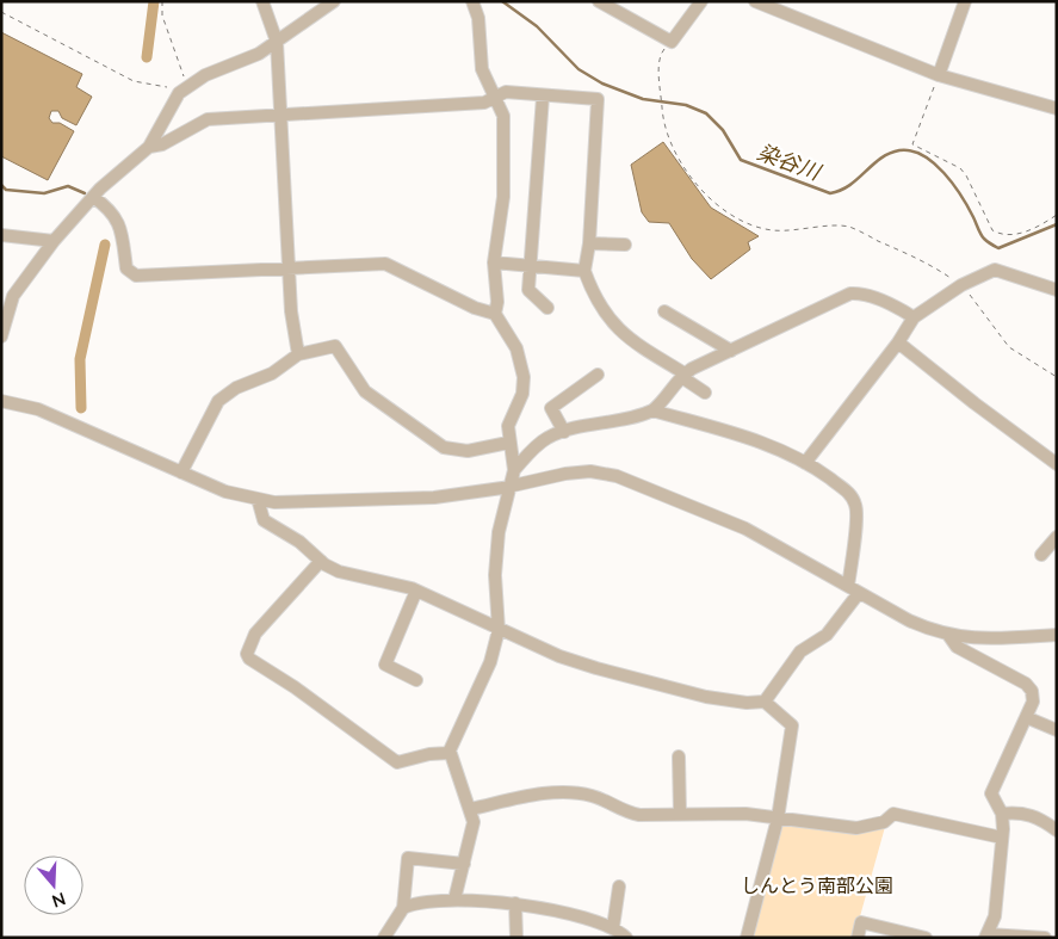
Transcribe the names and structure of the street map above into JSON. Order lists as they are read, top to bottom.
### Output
{
  "water": ["染谷川"],
  "parks": ["しんとう南部公園"],
  "north": "bottom"
}
